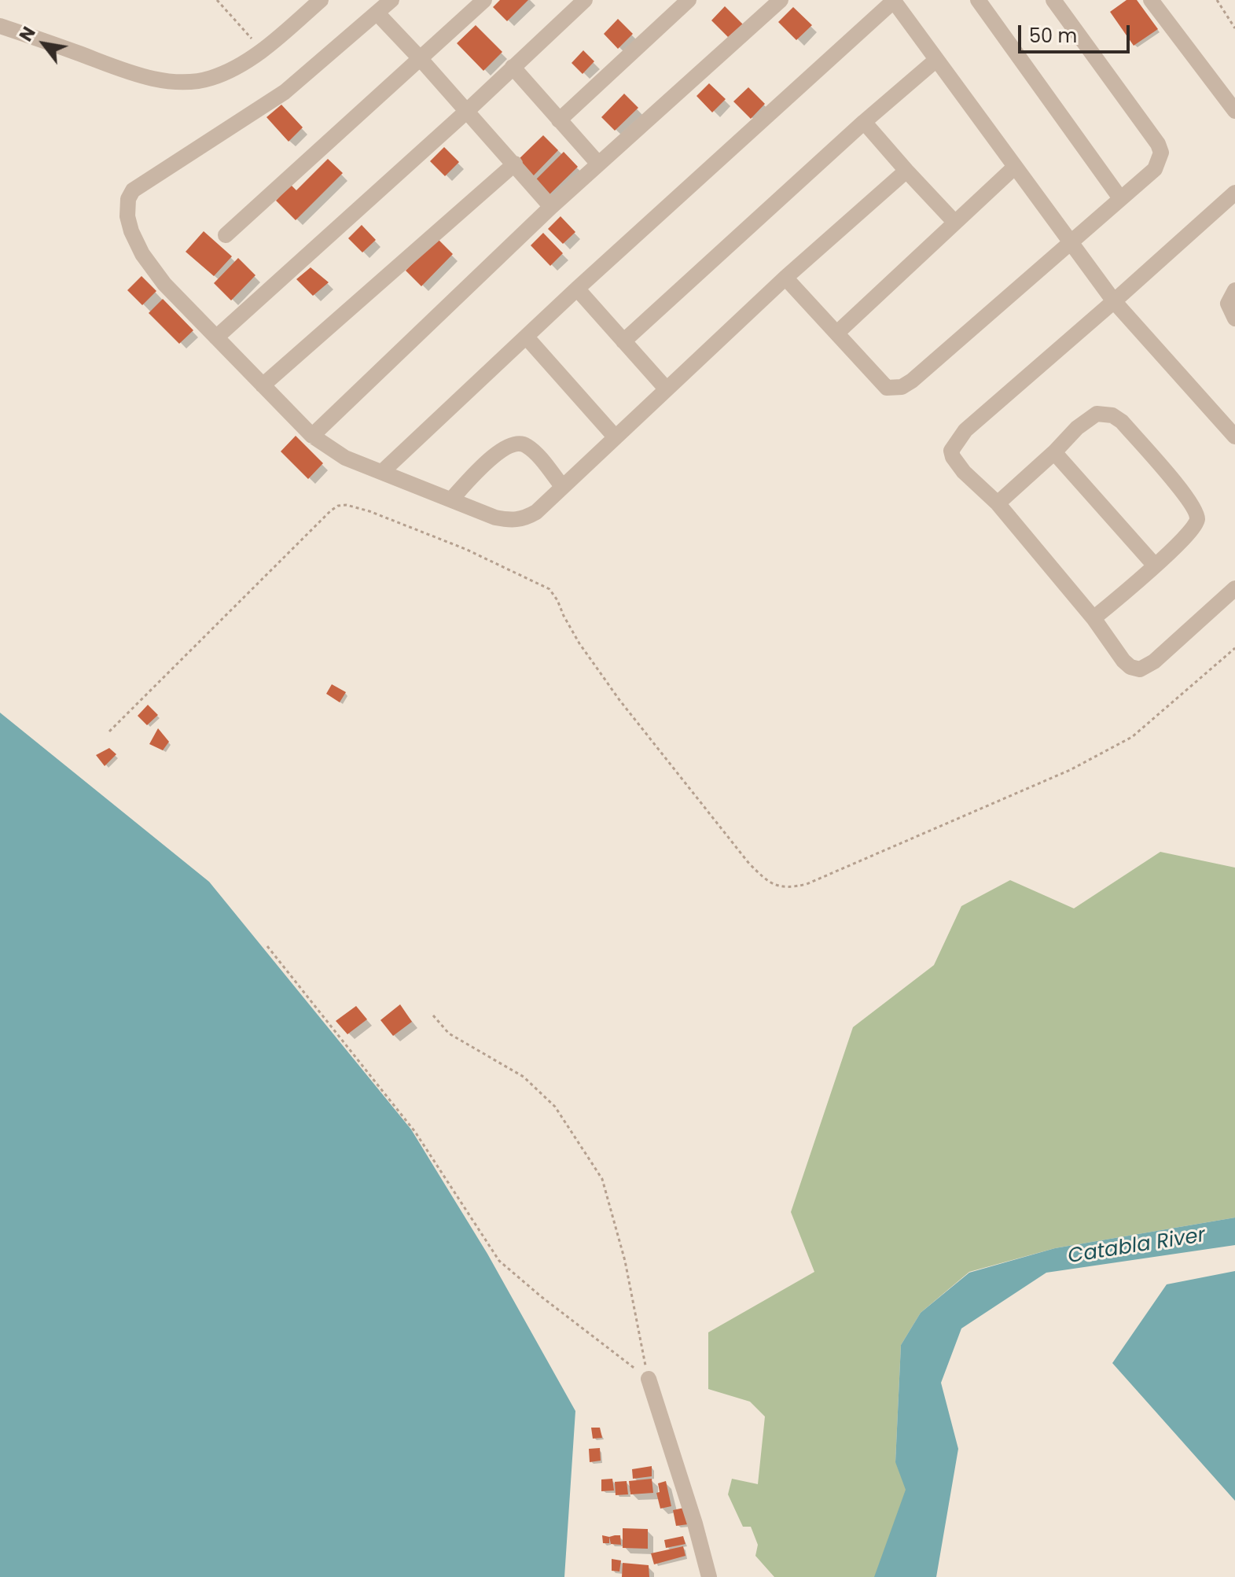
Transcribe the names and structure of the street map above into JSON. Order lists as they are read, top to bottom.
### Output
{
  "water": ["Catabla River"],
  "scale_bar": "50 m",
  "north": "top left"
}
